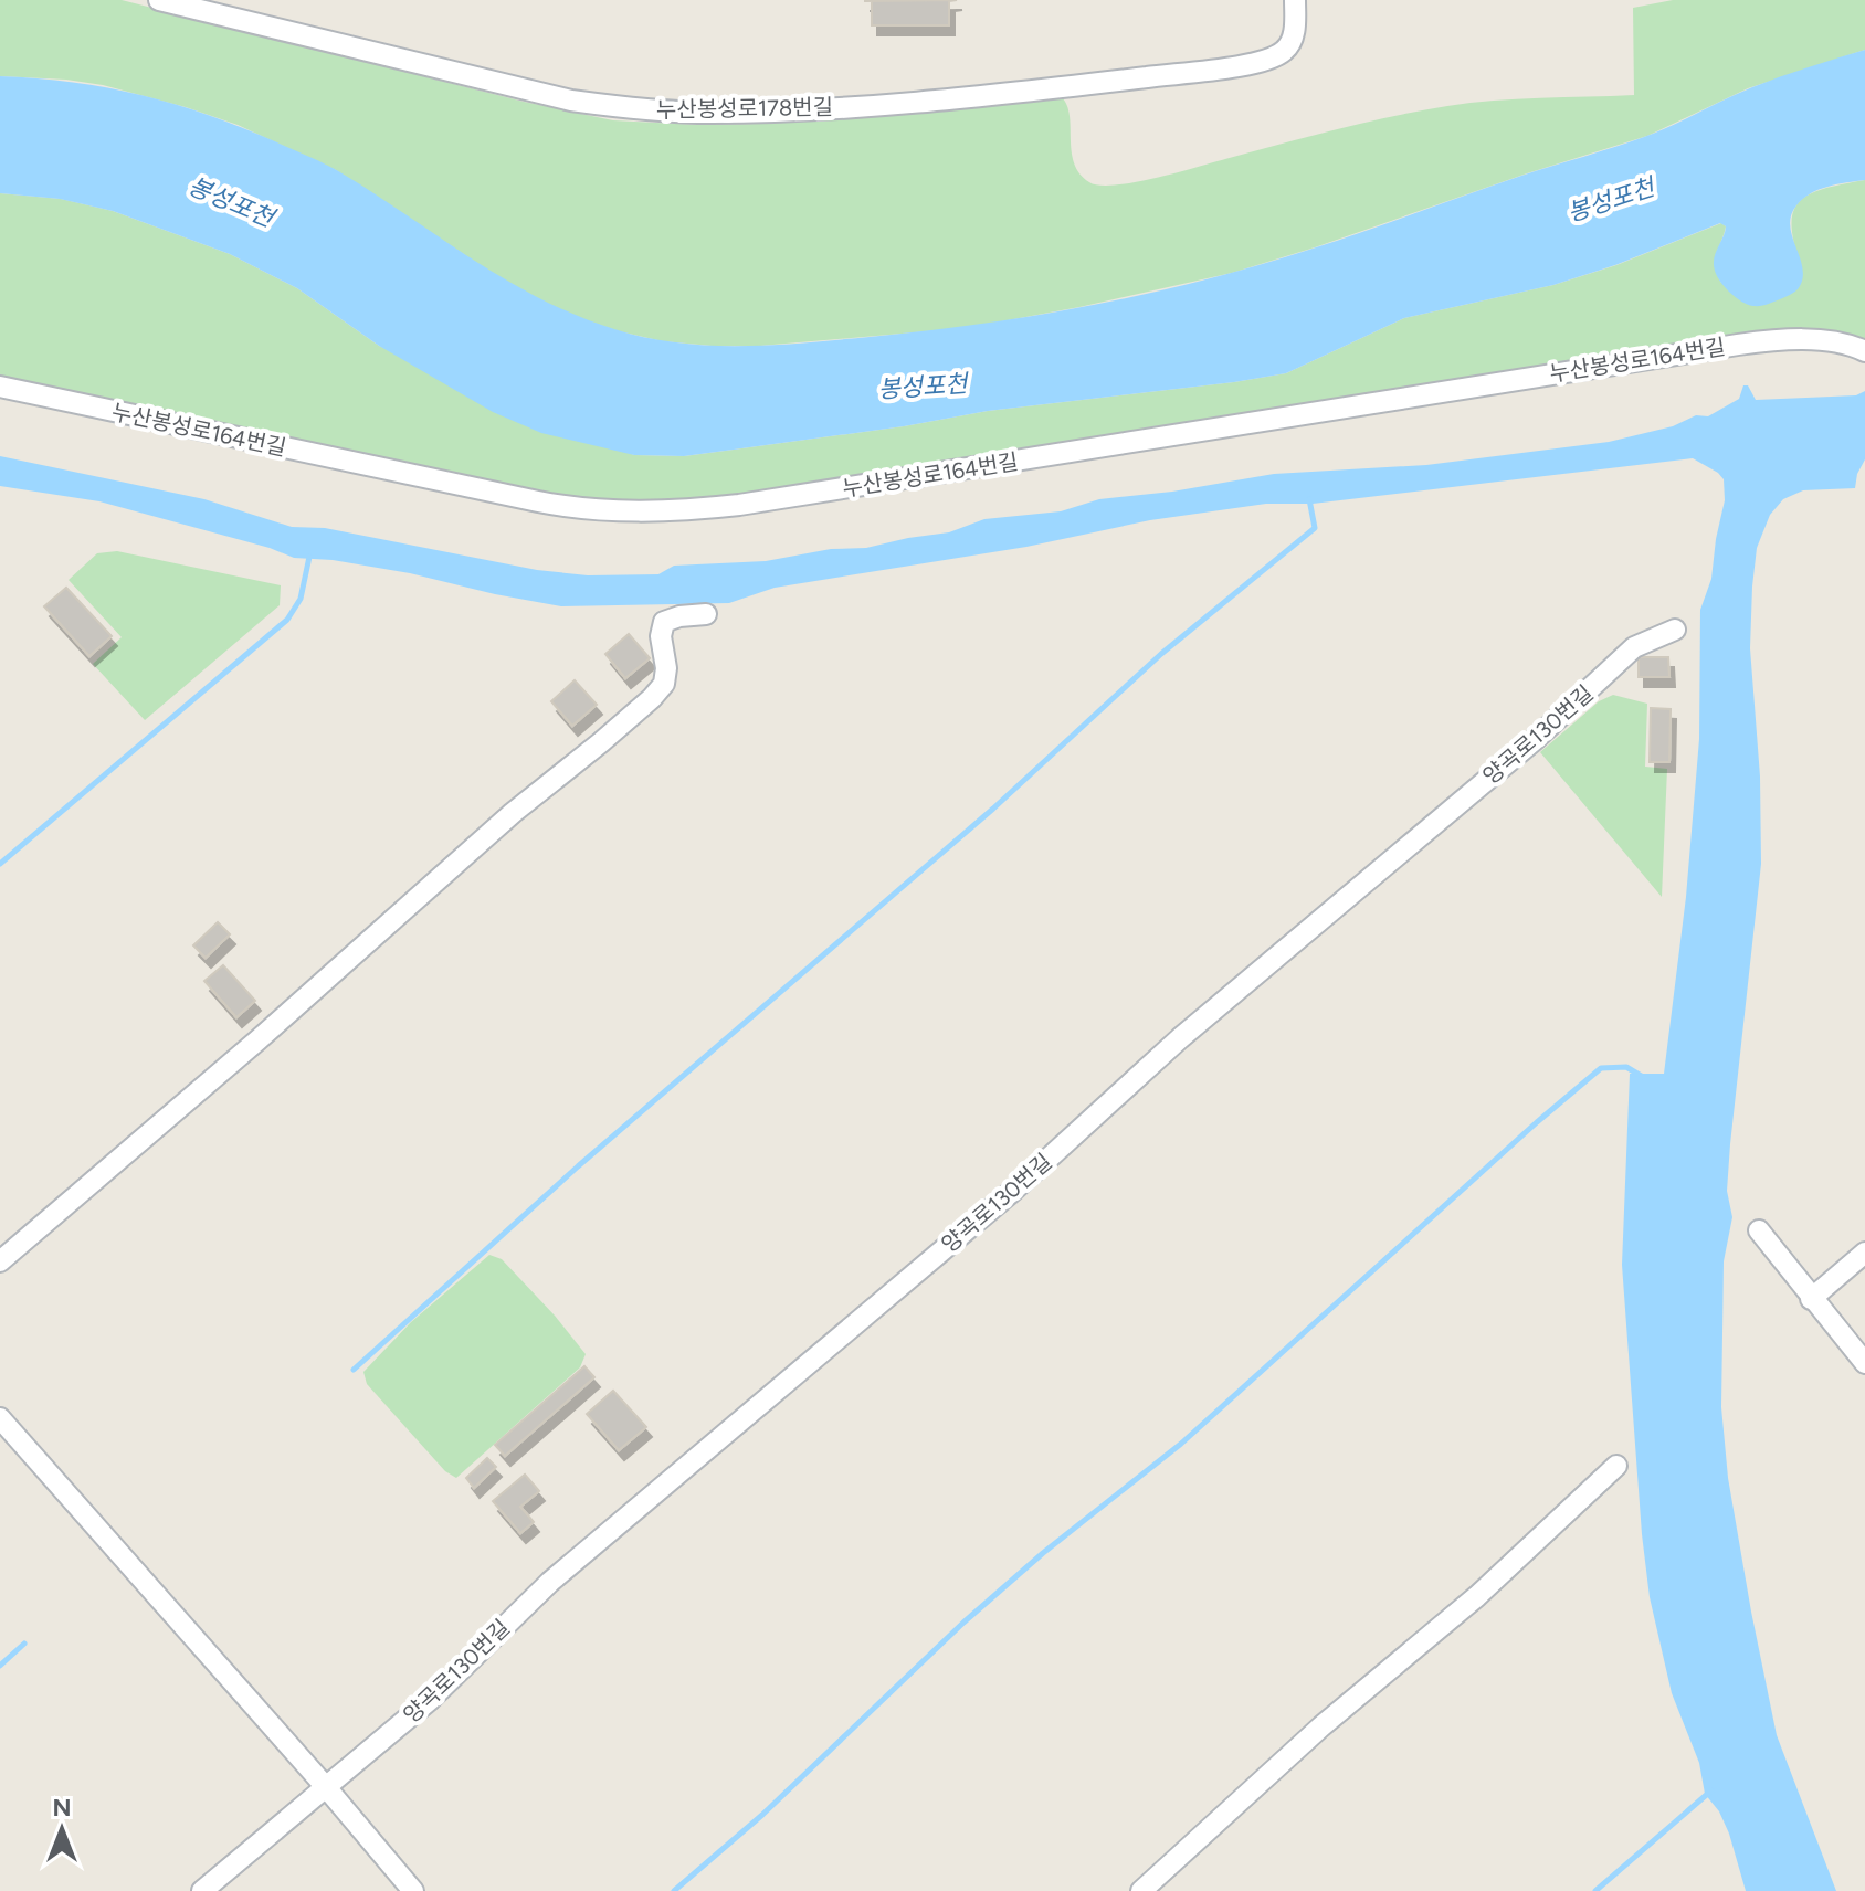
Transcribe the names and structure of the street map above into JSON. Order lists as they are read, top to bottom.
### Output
{
  "streets": {
    "lane": ["누산봉성로178번길", "누산봉성로164번길", "양곡로130번길"]
  },
  "water": ["봉성포천"],
  "north": "top"
}
